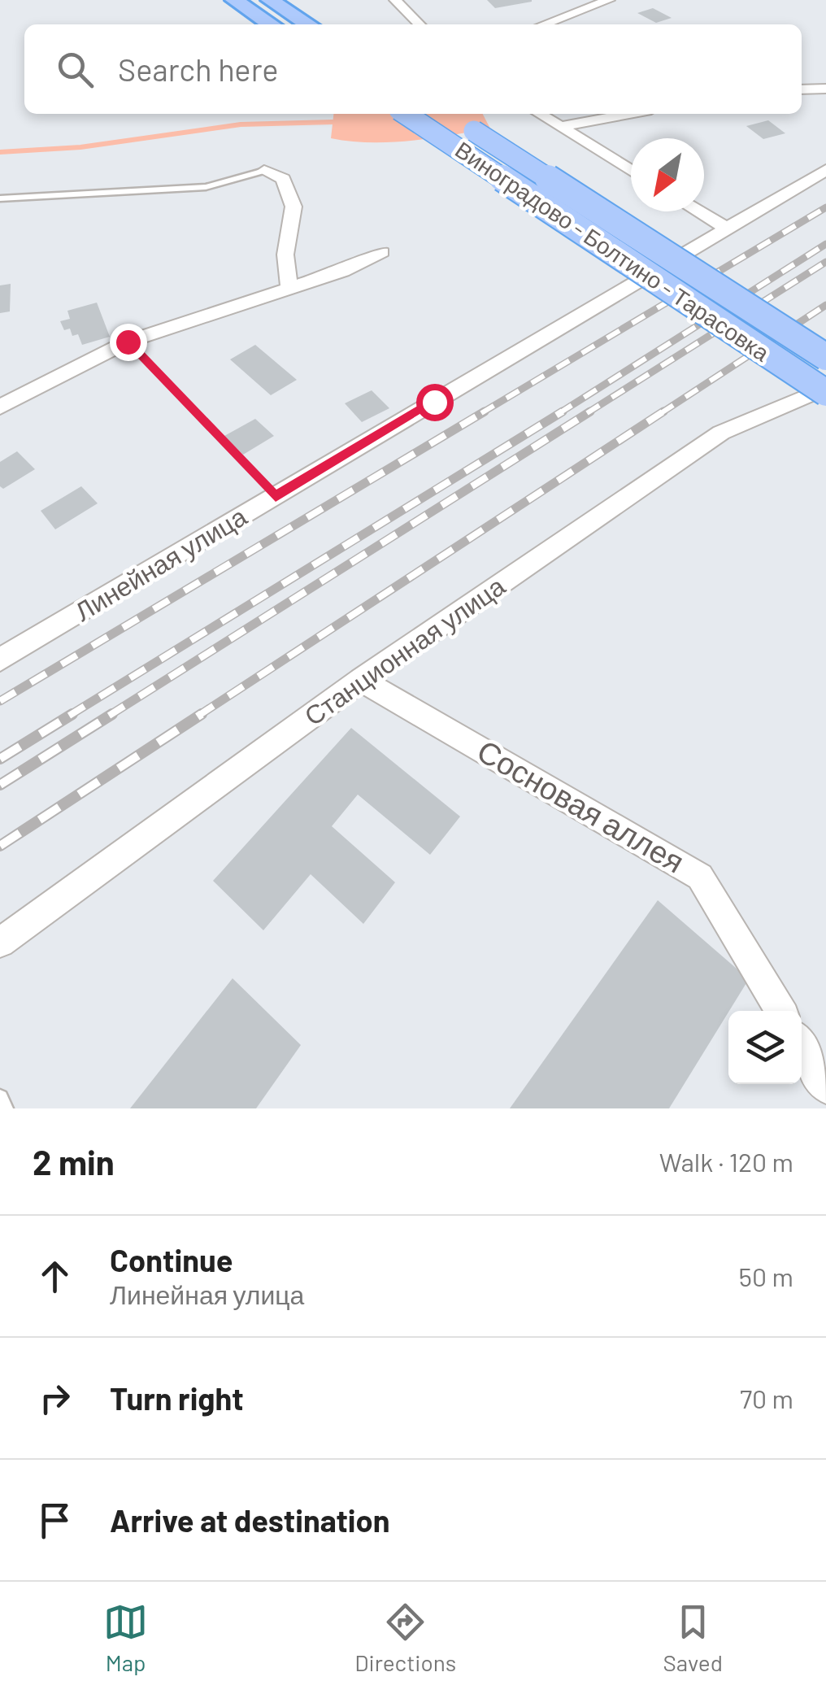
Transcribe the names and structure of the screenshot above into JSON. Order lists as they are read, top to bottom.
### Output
{
  "streets": {
    "main road": ["Виноградово - Болтино - Тарасовка"],
    "street": ["Линейная улица", "Станционная улица", "Сосновая аллея"]
  },
  "crossings": [
    ["Виноградово - Болтино - Тарасовка", "Станционная улица"],
    ["Станционная улица", "Сосновая аллея"]
  ],
  "north": "bottom left",
  "page": {
    "search": "Search here",
    "heading": ["2 min", "Walk · 120 m"],
    "list": [
      ["Continue", "Линейная улица", "50 m"],
      ["Turn right", "70 m"],
      "Arrive at destination"
    ],
    "nav": ["Map", "Directions", "Saved"]
  }
}
